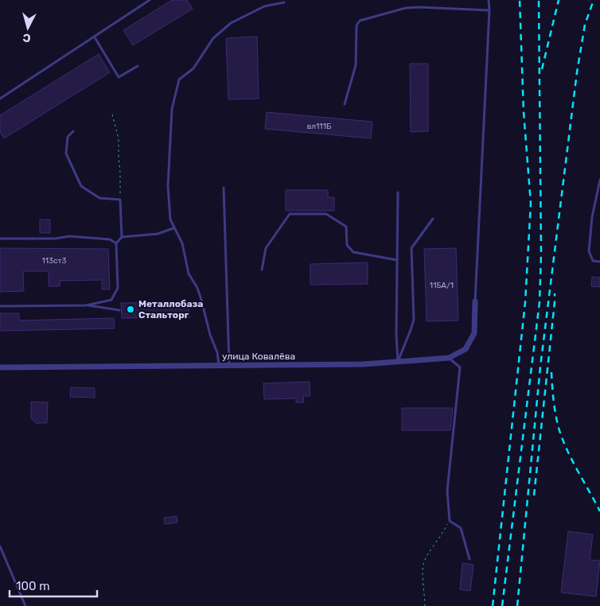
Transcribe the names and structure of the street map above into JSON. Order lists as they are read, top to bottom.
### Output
{
  "streets": {
    "street": ["улица Ковалёва"]
  },
  "places": ["Металлобаза Стальторг"],
  "house_numbers": ["вл111Б", "113ст3", "115А/1"],
  "scale_bar": "100 m",
  "north": "bottom"
}
